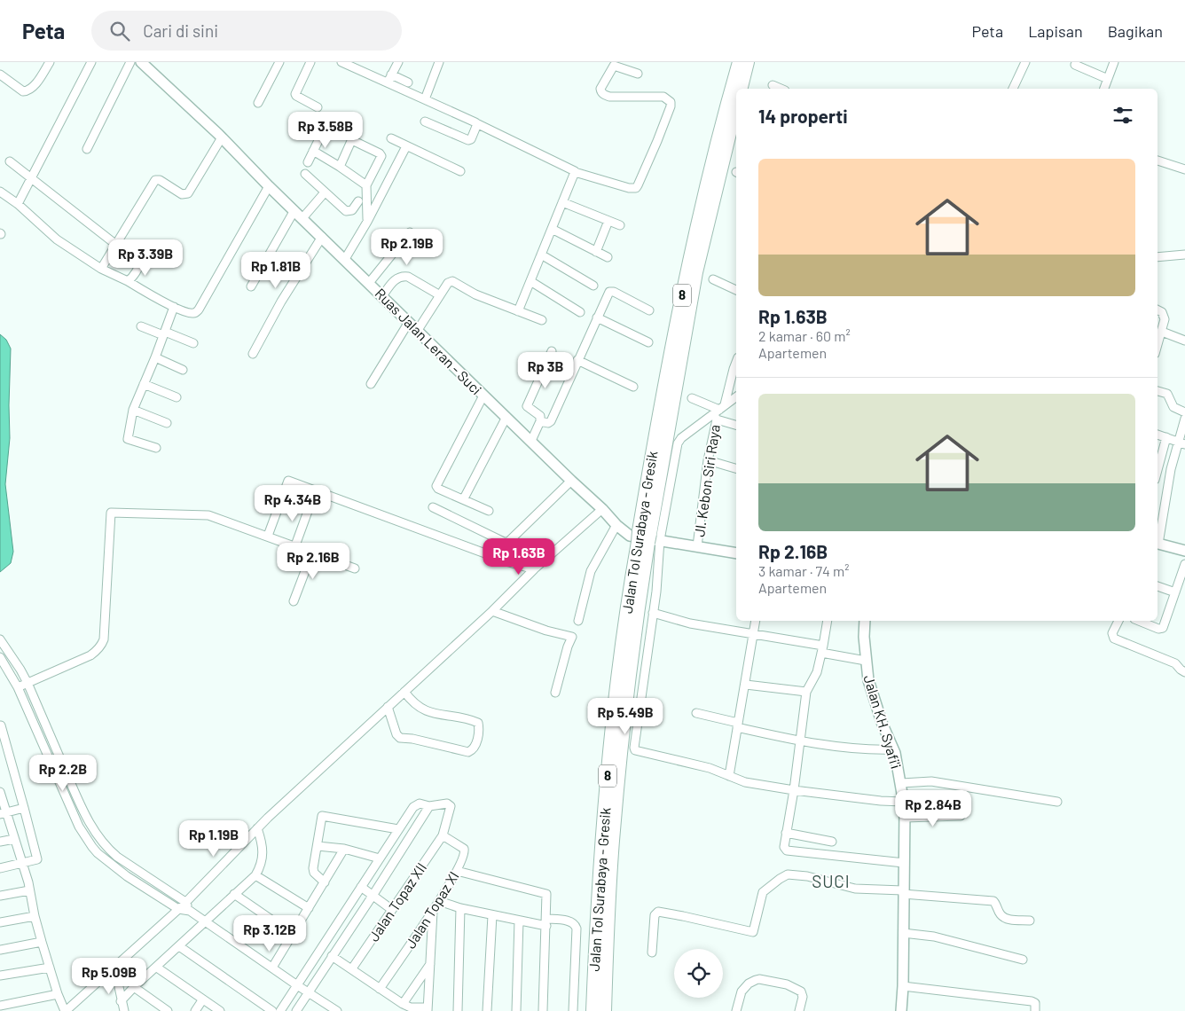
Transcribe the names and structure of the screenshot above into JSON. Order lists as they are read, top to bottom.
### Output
{
  "streets": {
    "highway": ["8", "Jalan Tol Surabaya - Gresik"],
    "main road": ["Ruas Jalan Leran - Suci", "Jalan KH. Syafi'i"],
    "street": ["Jl. Kebon Siri Raya", "Jalan Topaz XII", "Jalan Topaz XI"]
  },
  "crossings": [
    ["Ruas Jalan Leran - Suci", "Jalan Tol Surabaya - Gresik"],
    ["Jalan Topaz XII", "Jalan Topaz XI"]
  ],
  "districts": ["SUCI"],
  "page": {
    "header": "Peta",
    "search": "Cari di sini",
    "nav": ["Peta", "Lapisan", "Bagikan"],
    "heading": "14 properti",
    "price": [
      "Rp 3.58B",
      "Rp 2.19B",
      "Rp 3.39B",
      "Rp 1.81B",
      "Rp 3B",
      "Rp 4.34B",
      "Rp 1.63B",
      "Rp 2.16B",
      "Rp 5.49B",
      "Rp 2.2B",
      "Rp 2.84B",
      "Rp 1.19B",
      "Rp 3.12B",
      "Rp 5.09B"
    ],
    "list": [
      {
        "name": "Rp 1.63B",
        "note": "2 kamar · 60 m² · Apartemen"
      },
      {
        "name": "Rp 2.16B",
        "note": "3 kamar · 74 m² · Apartemen"
      }
    ]
  }
}
